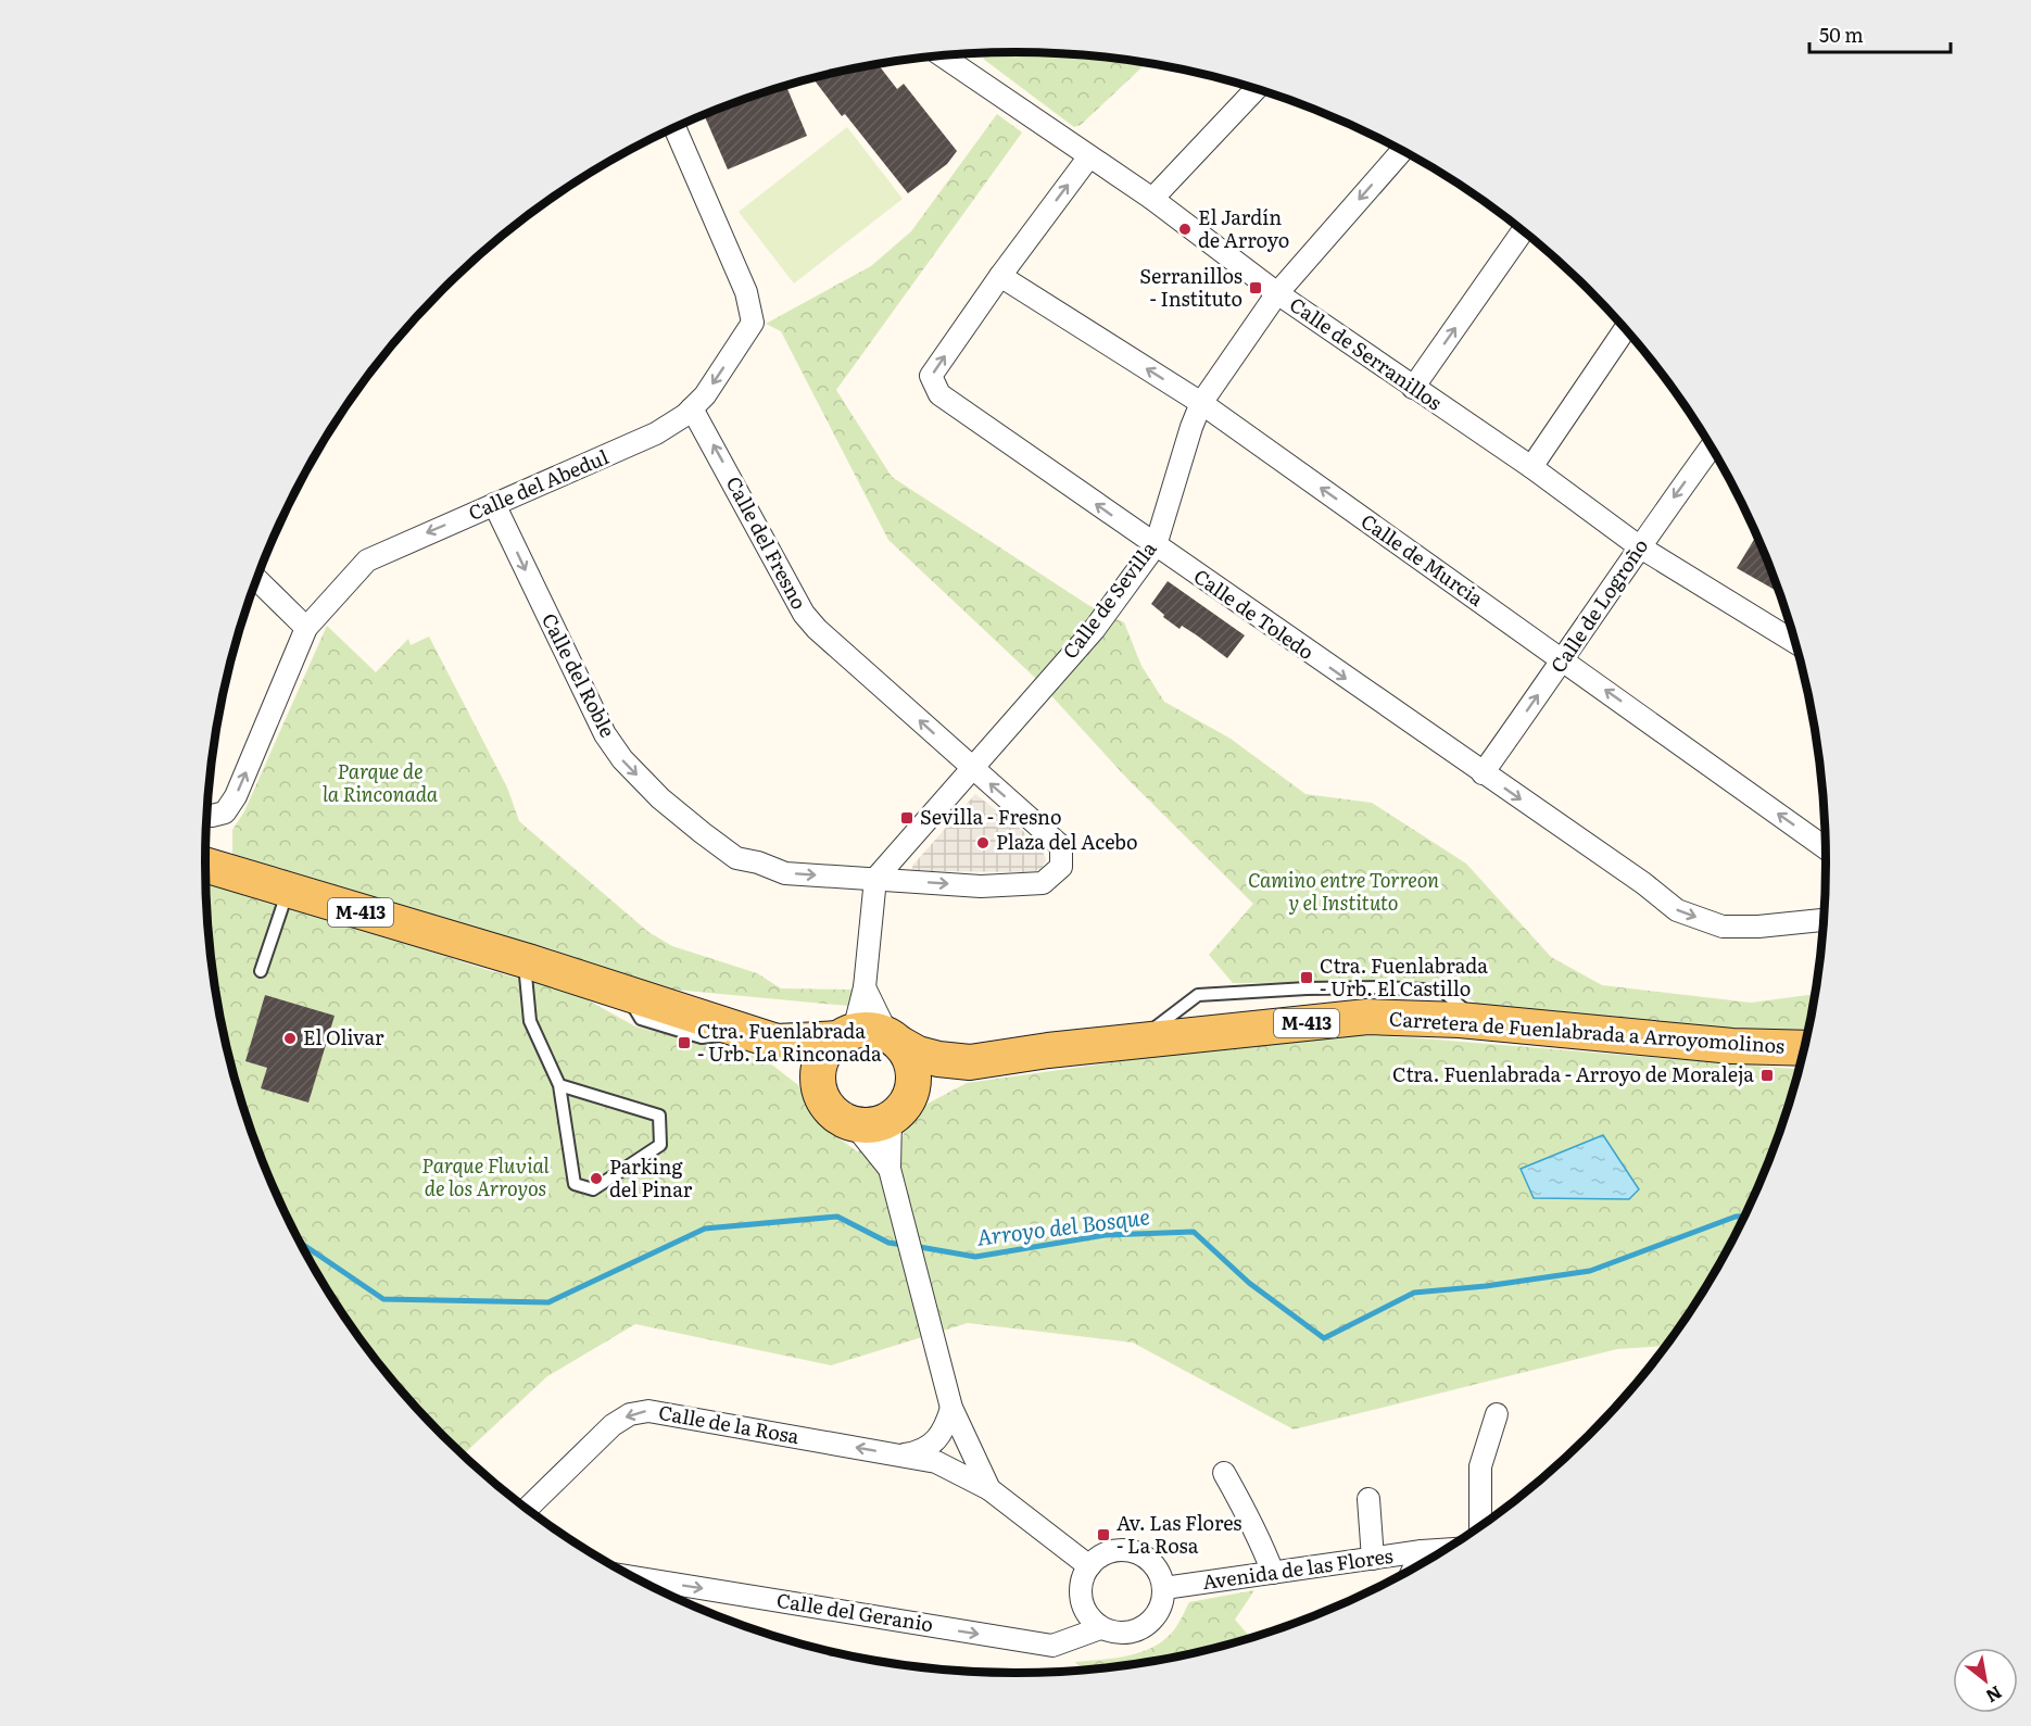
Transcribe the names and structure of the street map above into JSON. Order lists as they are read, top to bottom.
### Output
{
  "streets": {
    "main road": ["M-413", "Carretera de Fuenlabrada a Arroyomolinos"],
    "street": [
      "Calle de Serranillos",
      "Calle del Abedul",
      "Calle del Fresno",
      "Calle de Murcia",
      "Calle de Sevilla",
      "Calle de Logroño",
      "Calle de Toledo",
      "Calle del Roble",
      "Calle de la Rosa",
      "Avenida de las Flores",
      "Calle del Geranio"
    ]
  },
  "crossings": [
    ["Calle de Serranillos", "Calle de Sevilla"],
    ["Calle de Serranillos", "Calle de Logroño"],
    ["Calle de Serranillos", "Calle de Toledo"],
    ["Calle del Abedul", "Calle del Fresno"],
    ["Calle del Abedul", "Calle del Roble"],
    ["Calle del Fresno", "Calle de Sevilla"],
    ["Calle de Murcia", "Calle de Sevilla"],
    ["Calle de Murcia", "Calle de Logroño"],
    ["Calle de Murcia", "Calle de Toledo"],
    ["Calle de Sevilla", "Calle de Toledo"],
    ["Calle de Sevilla", "Calle del Roble"],
    ["Calle de Logroño", "Calle de Toledo"],
    ["M-413", "Carretera de Fuenlabrada a Arroyomolinos"],
    ["Calle de la Rosa", "Avenida de las Flores"],
    ["Calle de la Rosa", "Calle del Geranio"],
    ["Avenida de las Flores", "Calle del Geranio"]
  ],
  "one_way": [
    "Calle del Fresno",
    "Calle de Murcia",
    "Calle del Roble",
    "Calle de la Rosa",
    "Calle del Geranio"
  ],
  "water": ["Arroyo del Bosque"],
  "parks": ["Parque de la Rinconada", "Camino entre Torreon y el Instituto", "Parque Fluvial de los Arroyos"],
  "places": {
    "other": [
      "El Jardín de Arroyo",
      "Plaza del Acebo",
      "El Olivar",
      "Parking del Pinar"
    ],
    "transit": [
      "Serranillos - Instituto",
      "Sevilla - Fresno",
      "Ctra. Fuenlabrada - Urb. El Castillo",
      "Ctra. Fuenlabrada - Urb. La Rinconada",
      "Ctra. Fuenlabrada - Arroyo de Moraleja",
      "Av. Las Flores - La Rosa"
    ]
  },
  "scale_bar": "50 m",
  "north": "bottom right"
}
